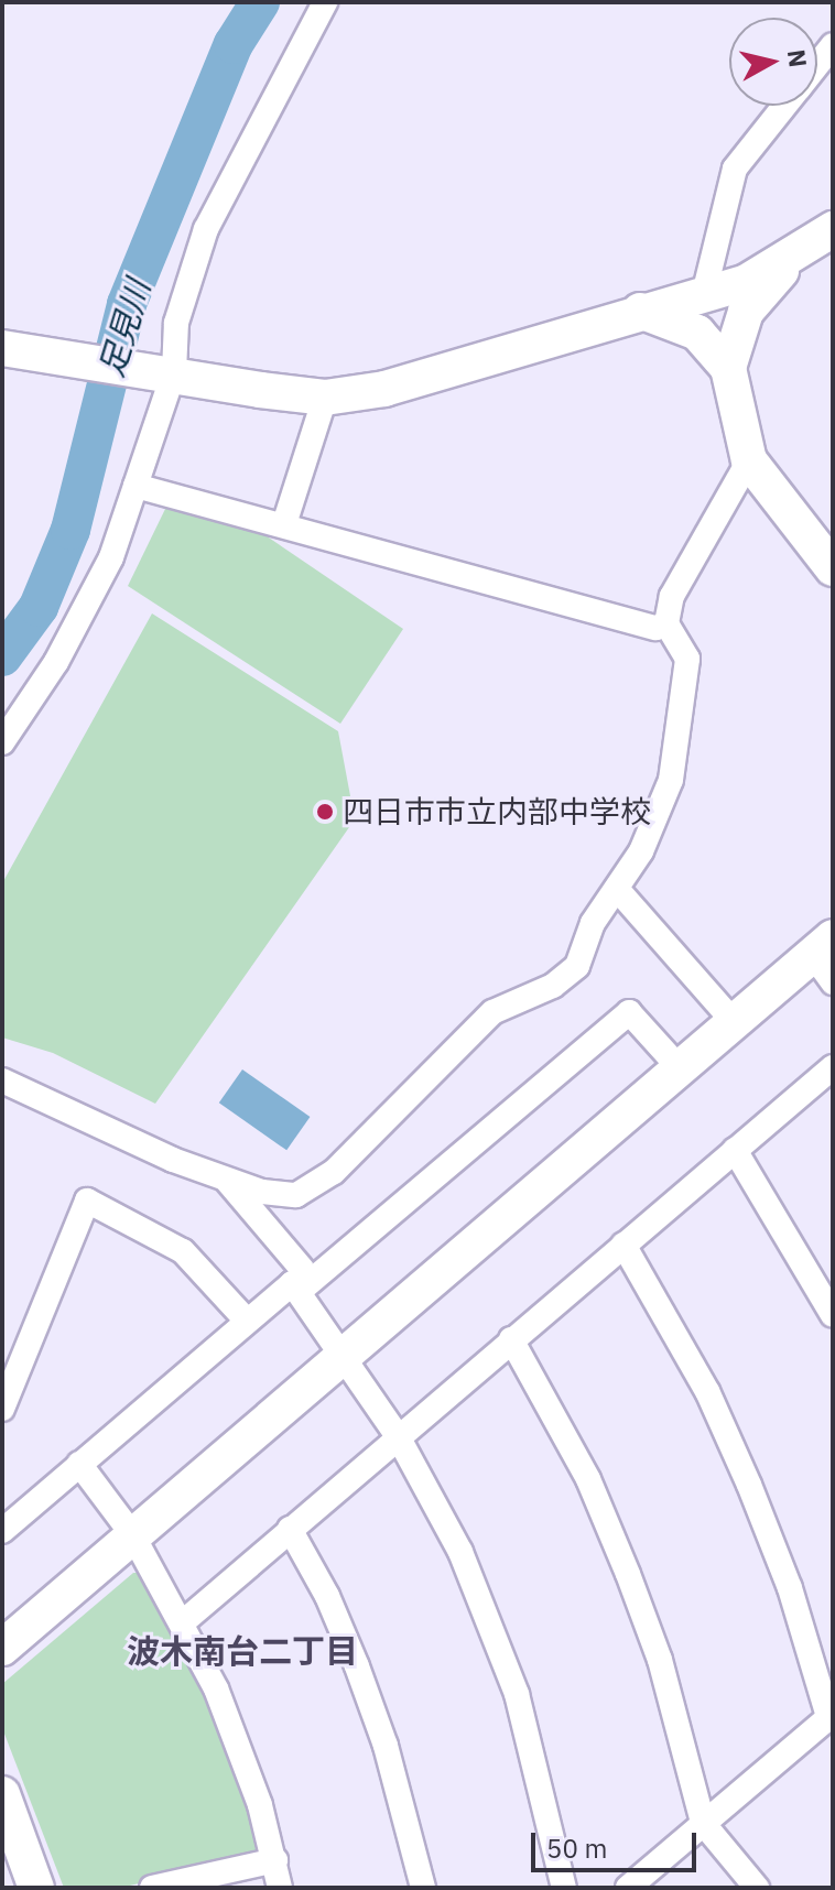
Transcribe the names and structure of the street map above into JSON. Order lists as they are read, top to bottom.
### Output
{
  "districts": ["波木南台二丁目"],
  "water": ["足見川"],
  "places": ["四日市市立内部中学校"],
  "scale_bar": "50 m",
  "north": "right"
}
